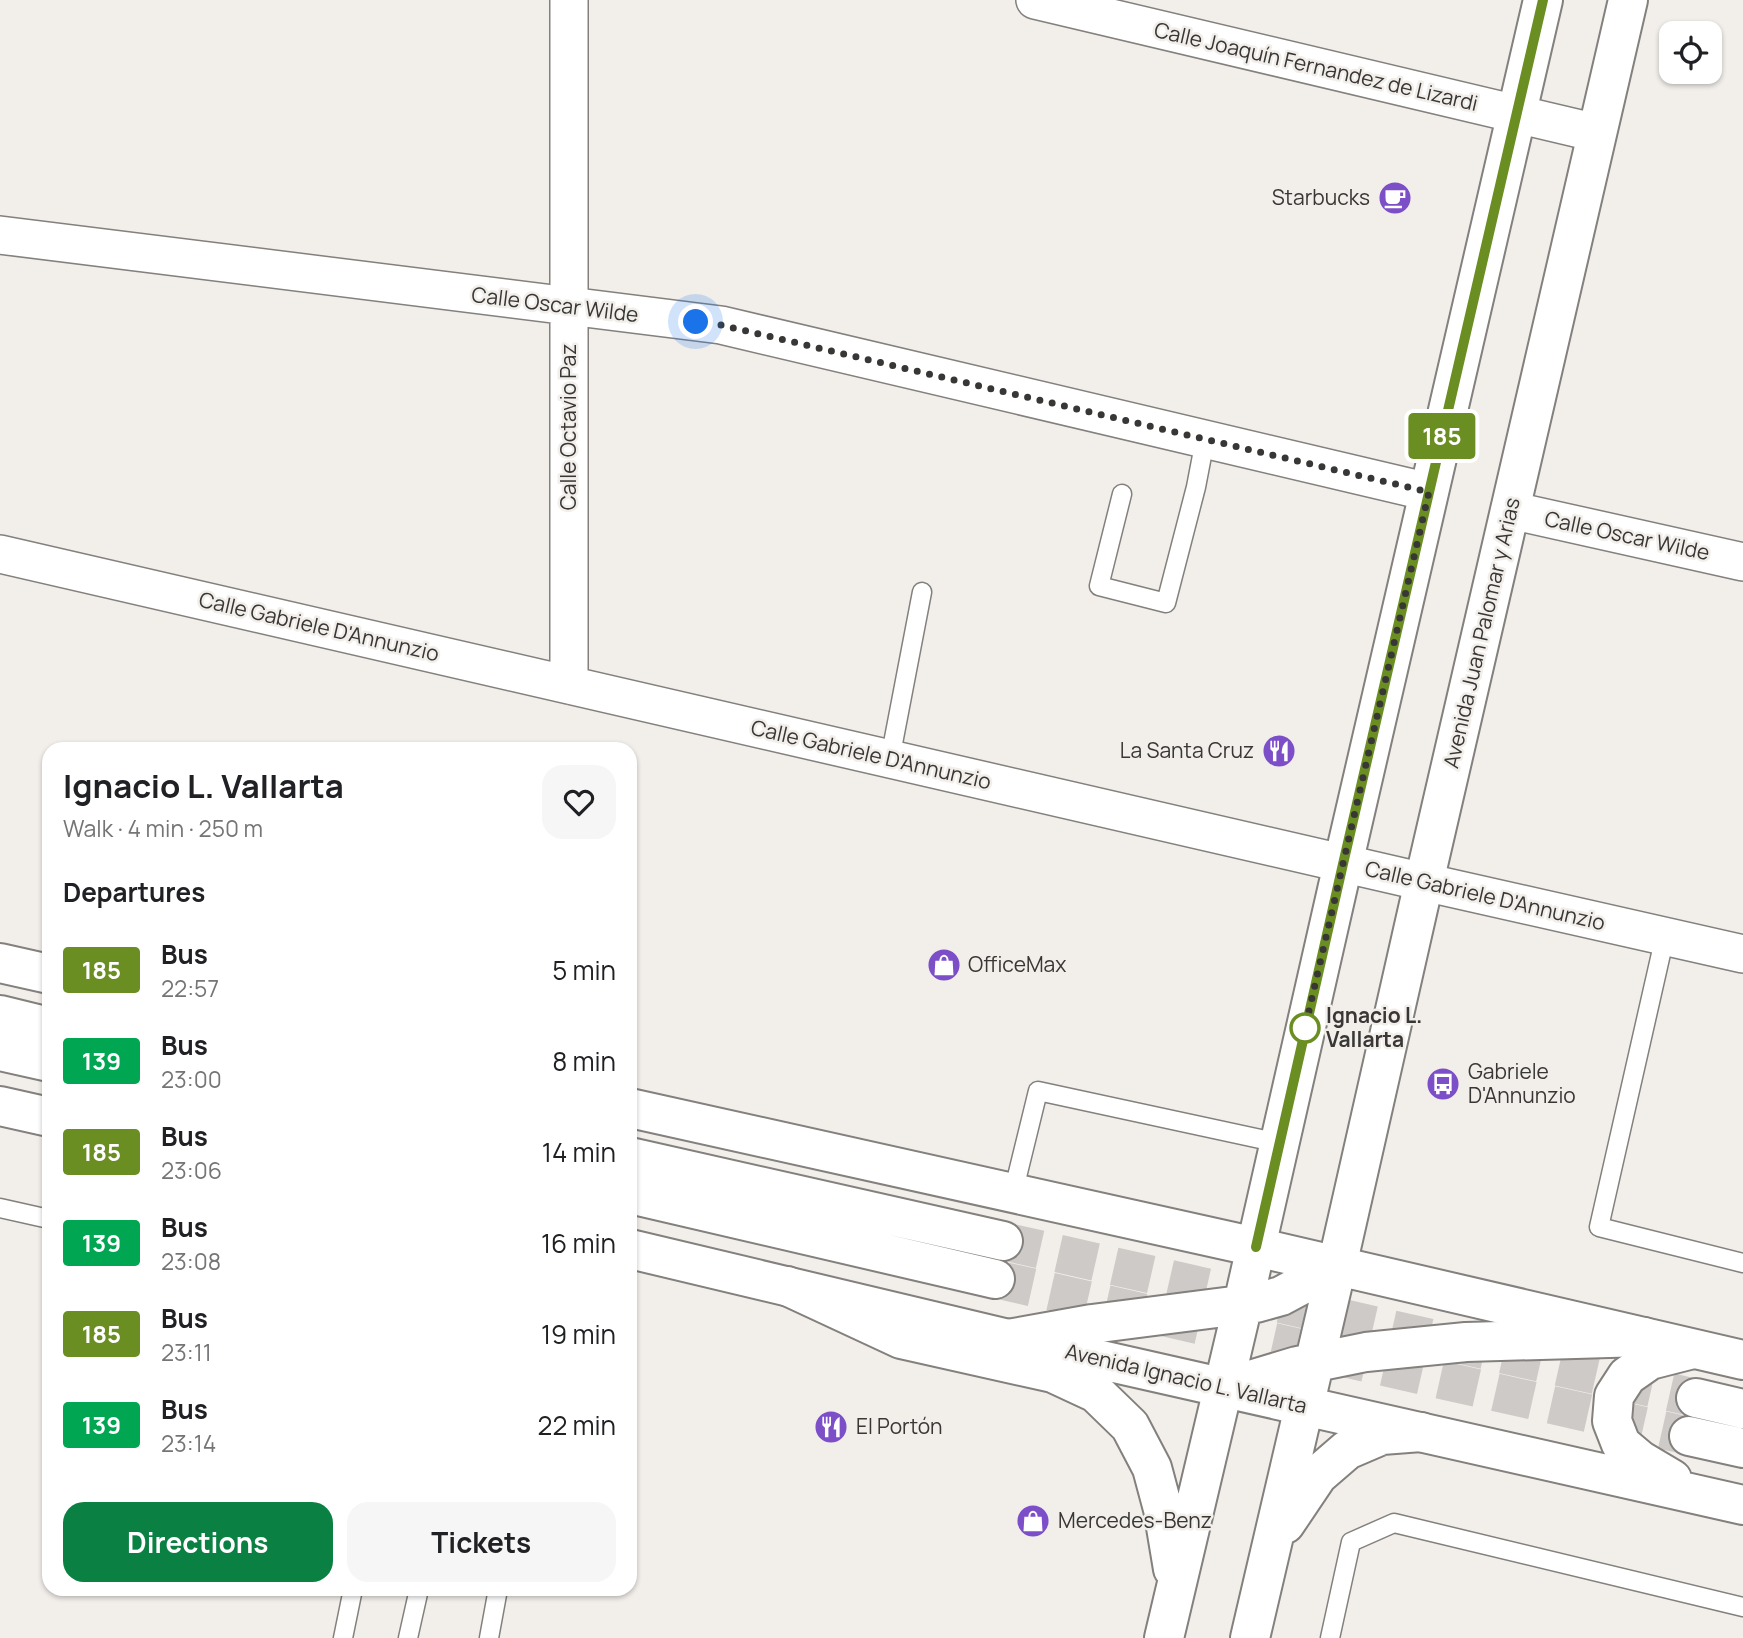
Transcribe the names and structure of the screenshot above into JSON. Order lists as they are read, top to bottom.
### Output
{
  "streets": {
    "main road": ["Avenida Juan Palomar y Arias", "Avenida Ignacio L. Vallarta"],
    "street": [
      "Calle Joaquín Fernandez de Lizardi",
      "Calle Oscar Wilde",
      "Calle Octavio Paz",
      "Calle Gabriele D'Annunzio"
    ]
  },
  "crossings": [
    ["Calle Joaquín Fernandez de Lizardi", "Avenida Juan Palomar y Arias"],
    ["Calle Oscar Wilde", "Calle Octavio Paz"],
    ["Calle Oscar Wilde", "Avenida Juan Palomar y Arias"],
    ["Calle Octavio Paz", "Calle Gabriele D'Annunzio"],
    ["Calle Gabriele D'Annunzio", "Avenida Juan Palomar y Arias"],
    ["Avenida Juan Palomar y Arias", "Avenida Ignacio L. Vallarta"]
  ],
  "places": {
    "cafe": ["Starbucks"],
    "restaurant": ["La Santa Cruz", "El Portón"],
    "shop": ["OfficeMax", "Mercedes-Benz"],
    "other": ["Ignacio L. Vallarta"],
    "bus stop": ["Gabriele D'Annunzio"]
  },
  "lines": ["bus line 185"],
  "page": {
    "on_map": "185",
    "heading": [
      ["Ignacio L. Vallarta", "Walk · 4 min · 250 m"],
      "Departures"
    ],
    "list": [
      {
        "mark": "185",
        "name": "Bus",
        "note": "22:57",
        "value": "5 min"
      },
      {
        "mark": "139",
        "name": "Bus",
        "note": "23:00",
        "value": "8 min"
      },
      {
        "mark": "185",
        "name": "Bus",
        "note": "23:06",
        "value": "14 min"
      },
      {
        "mark": "139",
        "name": "Bus",
        "note": "23:08",
        "value": "16 min"
      },
      {
        "mark": "185",
        "name": "Bus",
        "note": "23:11",
        "value": "19 min"
      },
      {
        "mark": "139",
        "name": "Bus",
        "note": "23:14",
        "value": "22 min"
      }
    ],
    "buttons": ["Directions", "Tickets"]
  }
}
